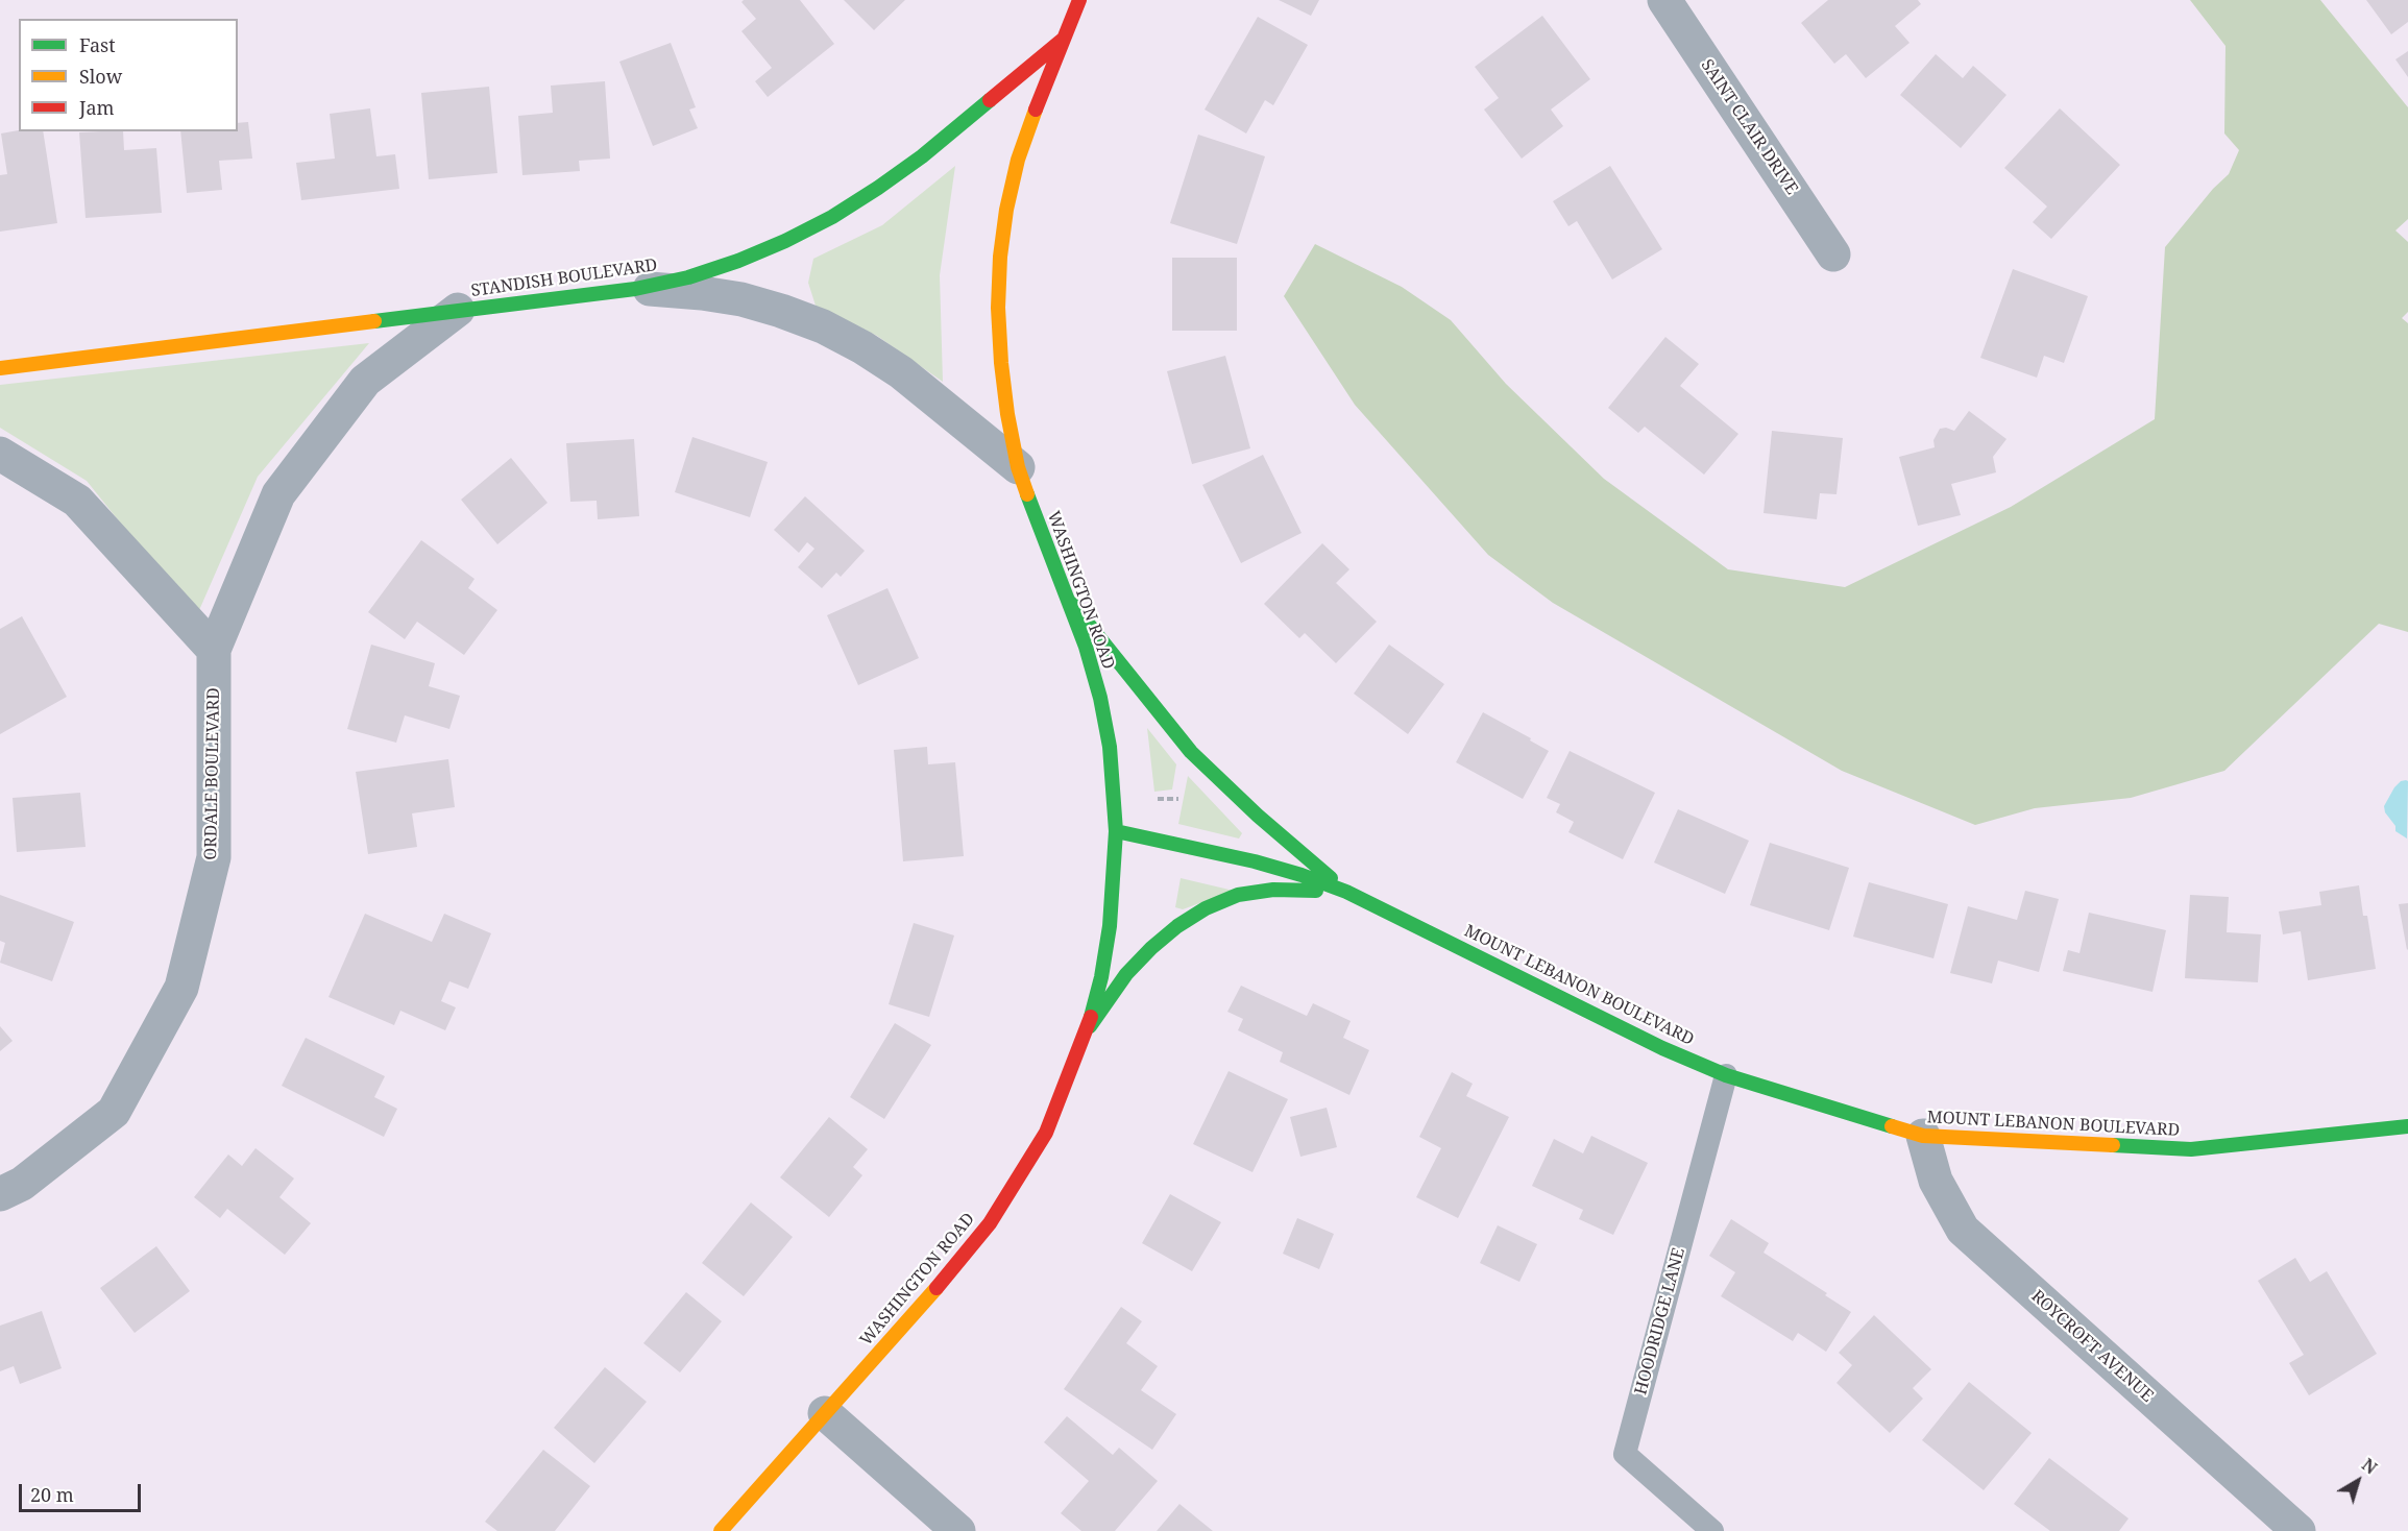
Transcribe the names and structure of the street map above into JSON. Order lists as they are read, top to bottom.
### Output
{
  "streets": {
    "street": [
      "SAINT CLAIR DRIVE",
      "STANDISH BOULEVARD",
      "WASHINGTON ROAD",
      "ORDALE BOULEVARD",
      "MOUNT LEBANON BOULEVARD",
      "ROYCROFT AVENUE"
    ],
    "lane": ["HOODRIDGE LANE"]
  },
  "crossings": [
    ["STANDISH BOULEVARD", "WASHINGTON ROAD"],
    ["STANDISH BOULEVARD", "ORDALE BOULEVARD"],
    ["WASHINGTON ROAD", "MOUNT LEBANON BOULEVARD"],
    ["MOUNT LEBANON BOULEVARD", "HOODRIDGE LANE"],
    ["MOUNT LEBANON BOULEVARD", "ROYCROFT AVENUE"]
  ],
  "legend": ["Fast", "Slow", "Jam"],
  "scale_bar": "20 m",
  "north": "top right"
}
